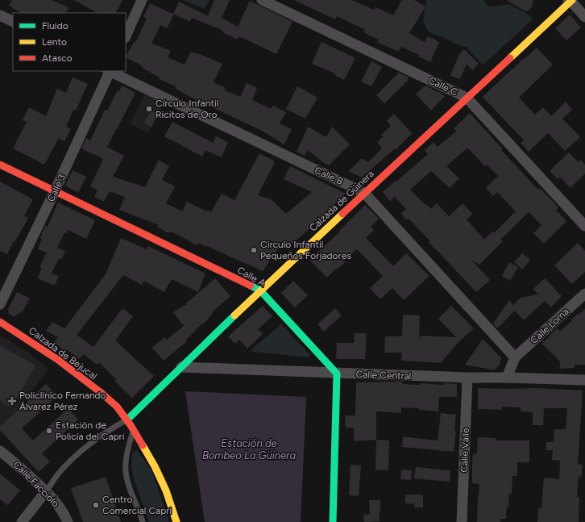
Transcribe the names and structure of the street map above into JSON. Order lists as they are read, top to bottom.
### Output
{
  "streets": {
    "main road": ["Calzada de Güinera", "Calle A", "Calzada de Bejucal"],
    "street": [
      "Calle C",
      "Calle B",
      "Calle 3",
      "Calle Loma",
      "Calle Central",
      "Calle Valle",
      "Calle Facciolo"
    ]
  },
  "crossings": [
    ["Calle C", "Calzada de Güinera"],
    ["Calle B", "Calle 3"],
    ["Calle B", "Calzada de Güinera"],
    ["Calle B", "Calle Loma"],
    ["Calle 3", "Calle A"],
    ["Calzada de Güinera", "Calle A"],
    ["Calzada de Güinera", "Calzada de Bejucal"],
    ["Calzada de Güinera", "Calle Central"],
    ["Calle A", "Calle Central"],
    ["Calle Central", "Calle Valle"]
  ],
  "water": ["Estación de Bombeo La Güinera"],
  "places": {
    "other": [
      "Círculo Infantil Ricitos de Oro",
      "Círculo Infantil Pequeños Forjadores",
      "Estación de Policía del Capri",
      "Centro Comercial Capri"
    ],
    "health": ["Policlínico Fernando Álvarez Pérez"]
  },
  "legend": ["Fluido", "Lento", "Atasco"]
}
